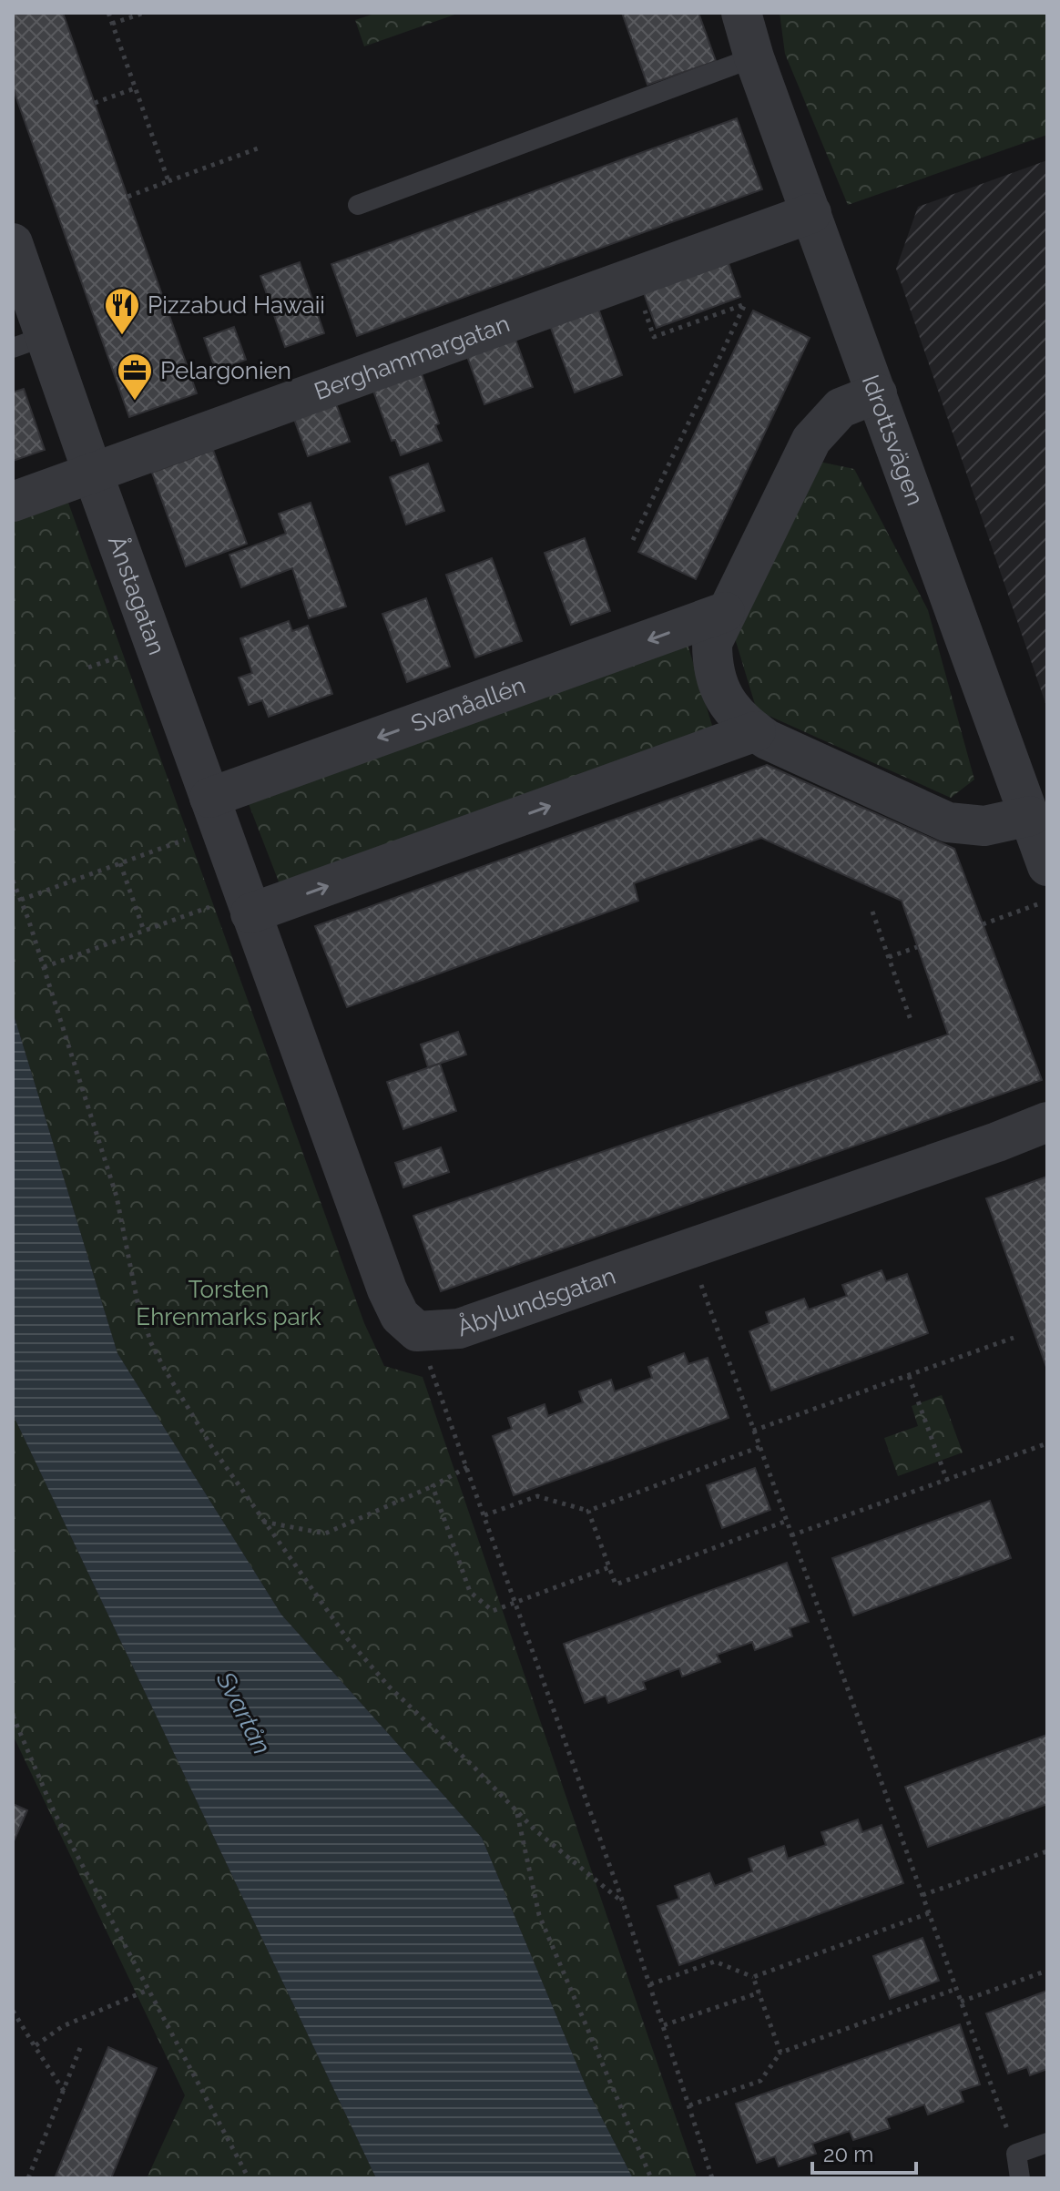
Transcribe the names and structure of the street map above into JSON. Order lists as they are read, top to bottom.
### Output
{
  "streets": {
    "street": [
      "Berghammargatan",
      "Idrottsvägen",
      "Ånstagatan",
      "Svanåallén",
      "Åbylundsgatan"
    ]
  },
  "crossings": [
    ["Berghammargatan", "Idrottsvägen"],
    ["Berghammargatan", "Ånstagatan"],
    ["Ånstagatan", "Svanåallén"]
  ],
  "water": ["Svartån"],
  "parks": ["Torsten Ehrenmarks park"],
  "places": {
    "restaurant": ["Pizzabud Hawaii"],
    "office": ["Pelargonien"]
  },
  "scale_bar": "20 m"
}
